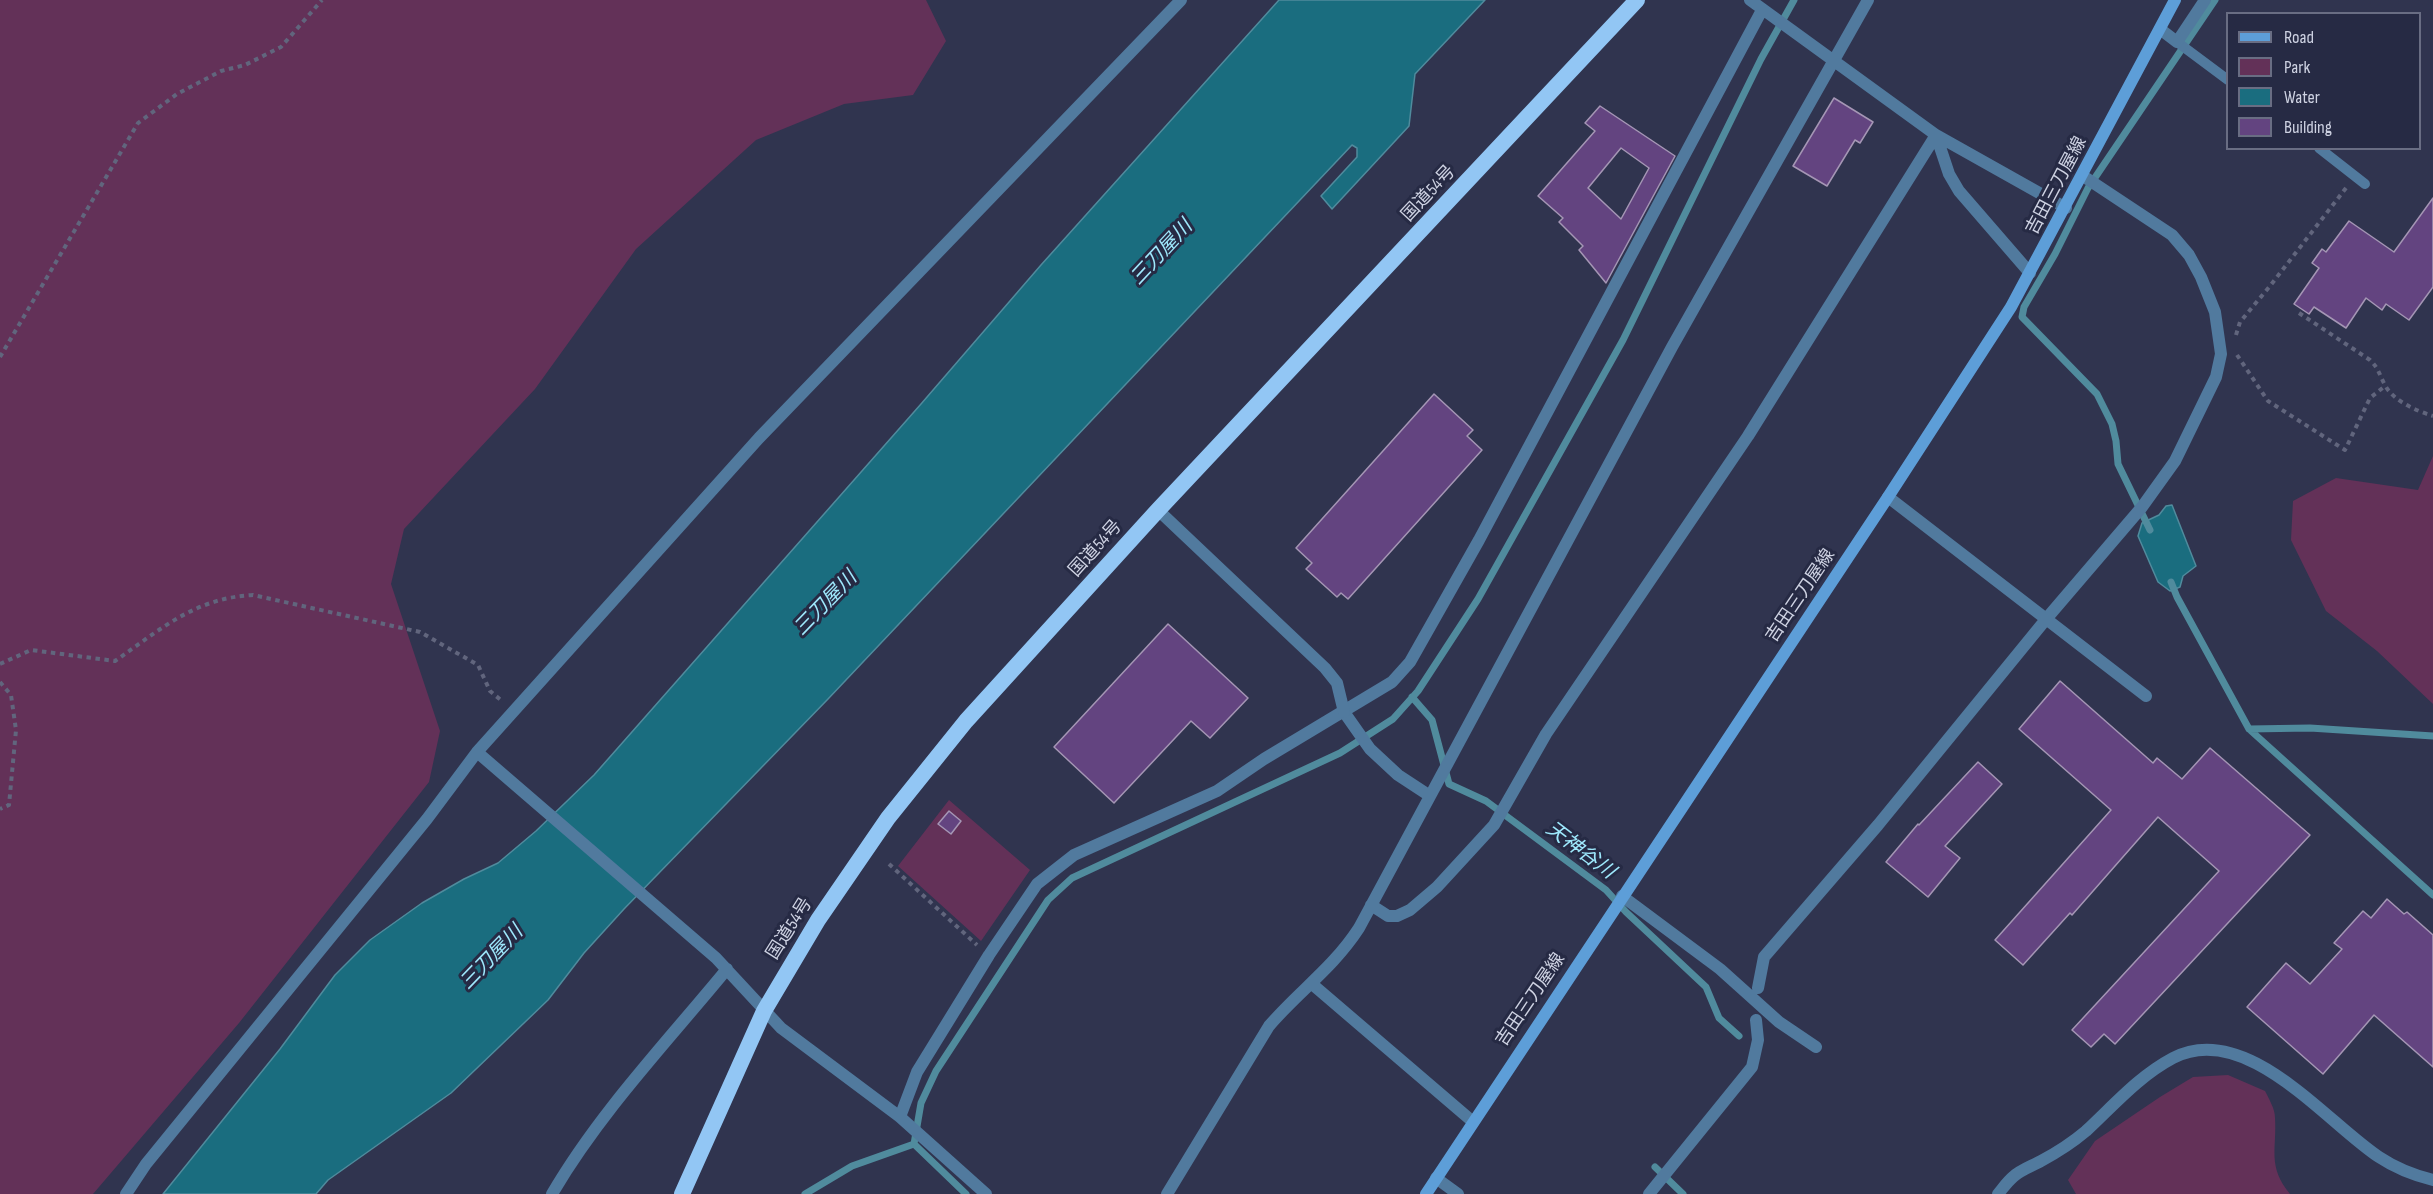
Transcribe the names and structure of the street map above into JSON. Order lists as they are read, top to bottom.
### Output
{
  "streets": {
    "highway": ["国道54号"],
    "main road": ["吉田三刀屋線"]
  },
  "water": ["三刀屋川", "天神谷川"],
  "legend": [
    "Road",
    "Park",
    "Water",
    "Building"
  ]
}
